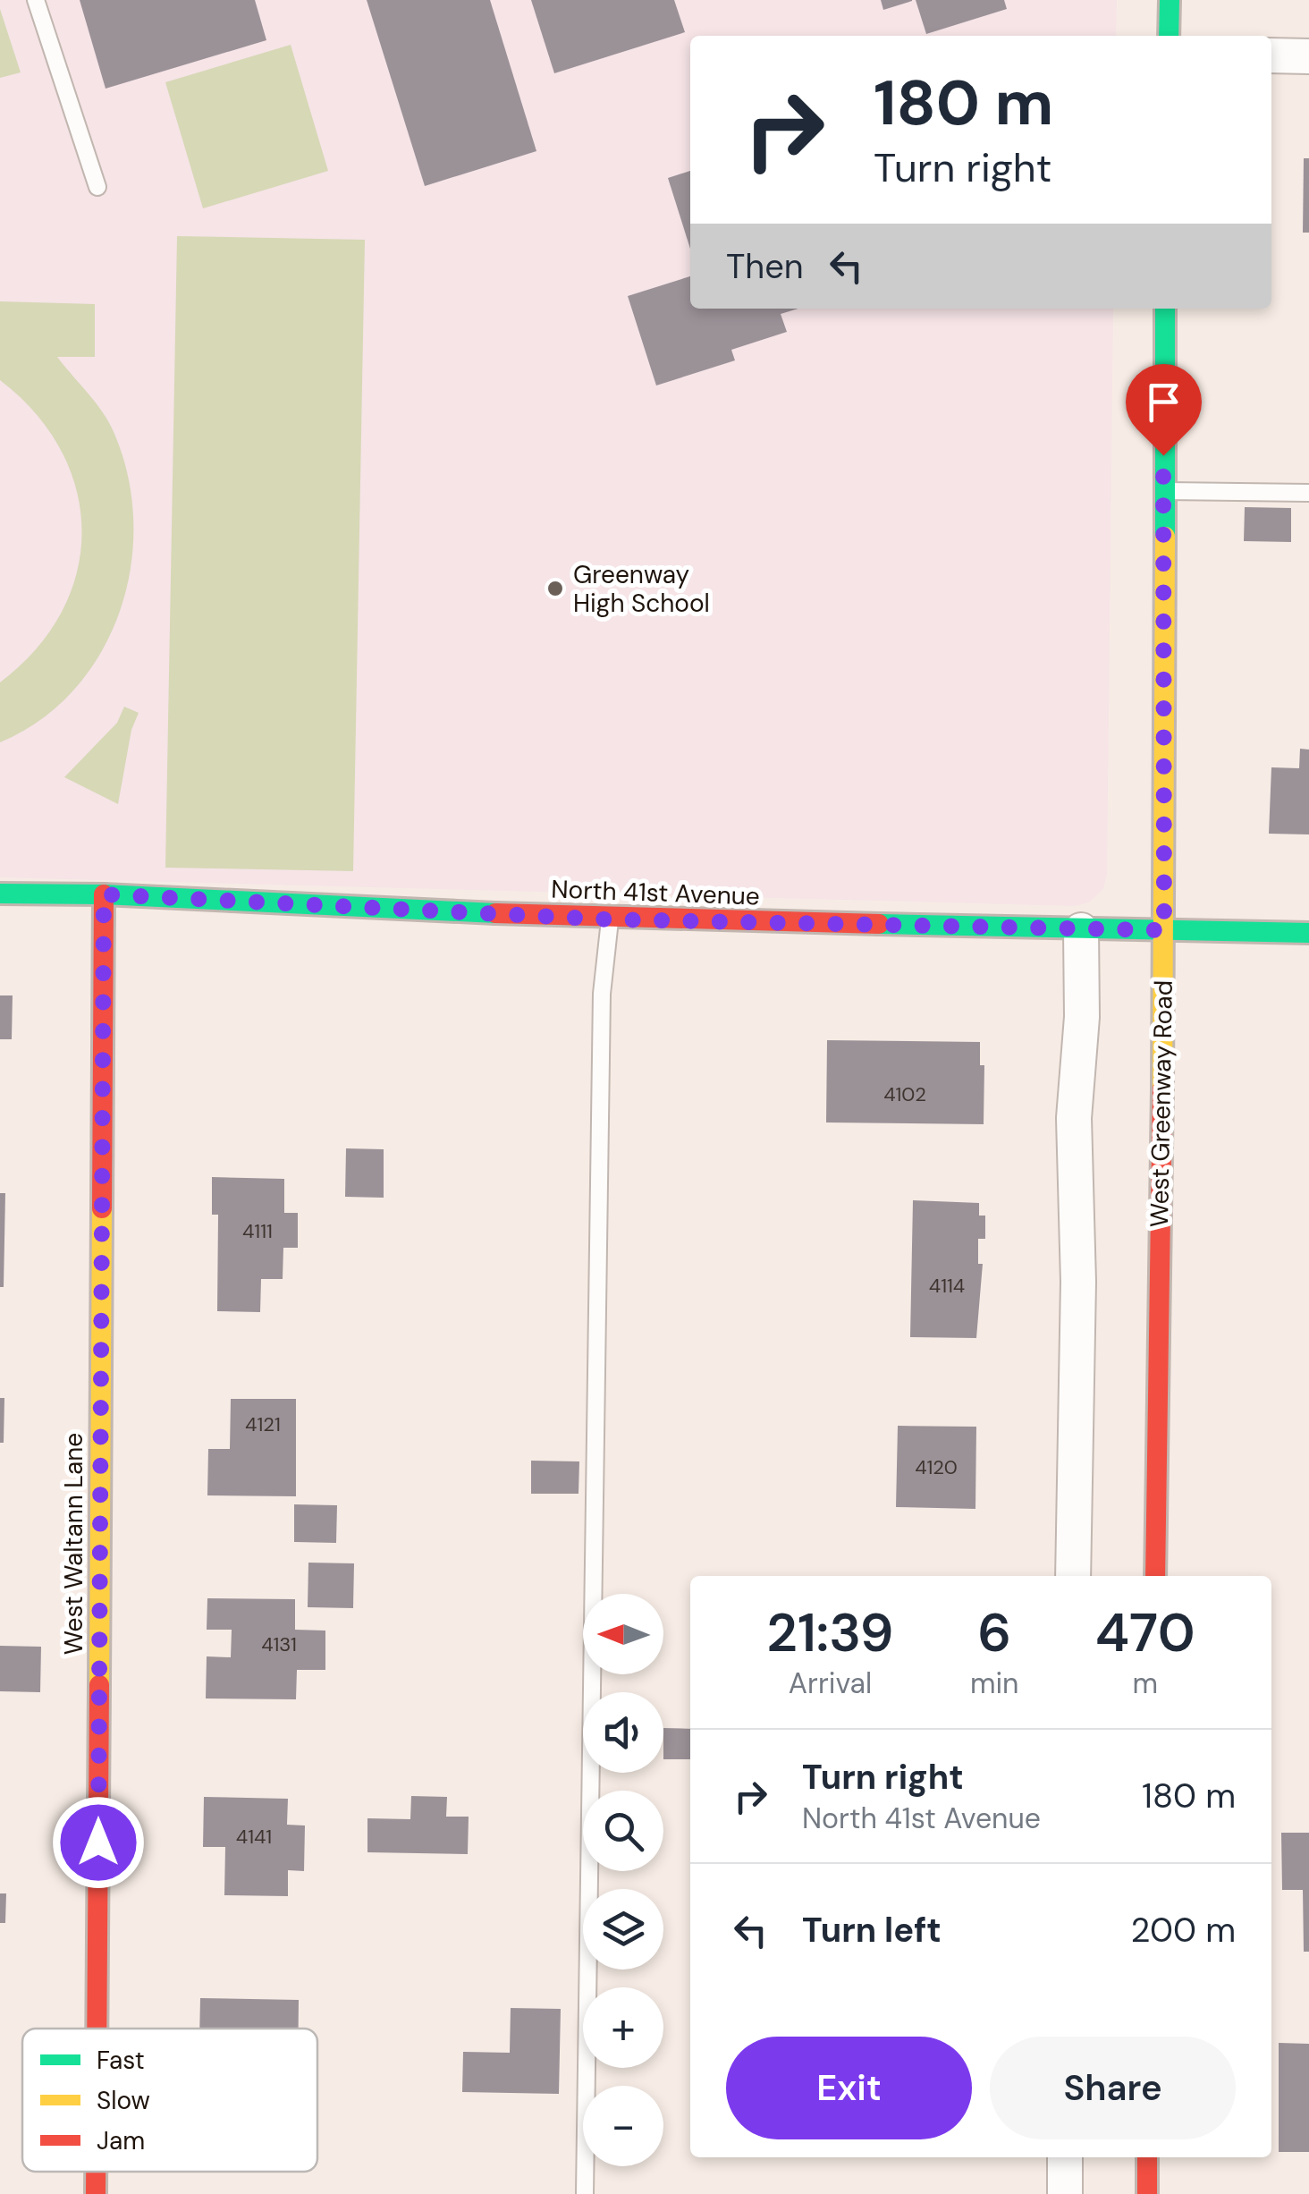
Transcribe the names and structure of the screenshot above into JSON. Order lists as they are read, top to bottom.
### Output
{
  "streets": {
    "street": ["North 41st Avenue", "West Greenway Road", "West Waltann Lane"]
  },
  "crossings": [
    ["North 41st Avenue", "West Greenway Road"],
    ["North 41st Avenue", "West Waltann Lane"]
  ],
  "places": ["Greenway High School"],
  "house_numbers": [
    "4102",
    "4111",
    "4114",
    "4121",
    "4120",
    "4131",
    "4141"
  ],
  "legend": ["Fast", "Slow", "Jam"],
  "north": "left",
  "page": {
    "turn": ["180 m", "Turn right"],
    "then": "Then",
    "eta": [
      "21:39",
      "Arrival",
      "6",
      "min",
      "470",
      "m"
    ],
    "map_buttons": ["+", "−"],
    "list": [
      {
        "name": "Turn right",
        "note": "North 41st Avenue",
        "value": "180 m"
      },
      {
        "name": "Turn left",
        "value": "200 m"
      }
    ],
    "buttons": ["Exit", "Share"]
  }
}
